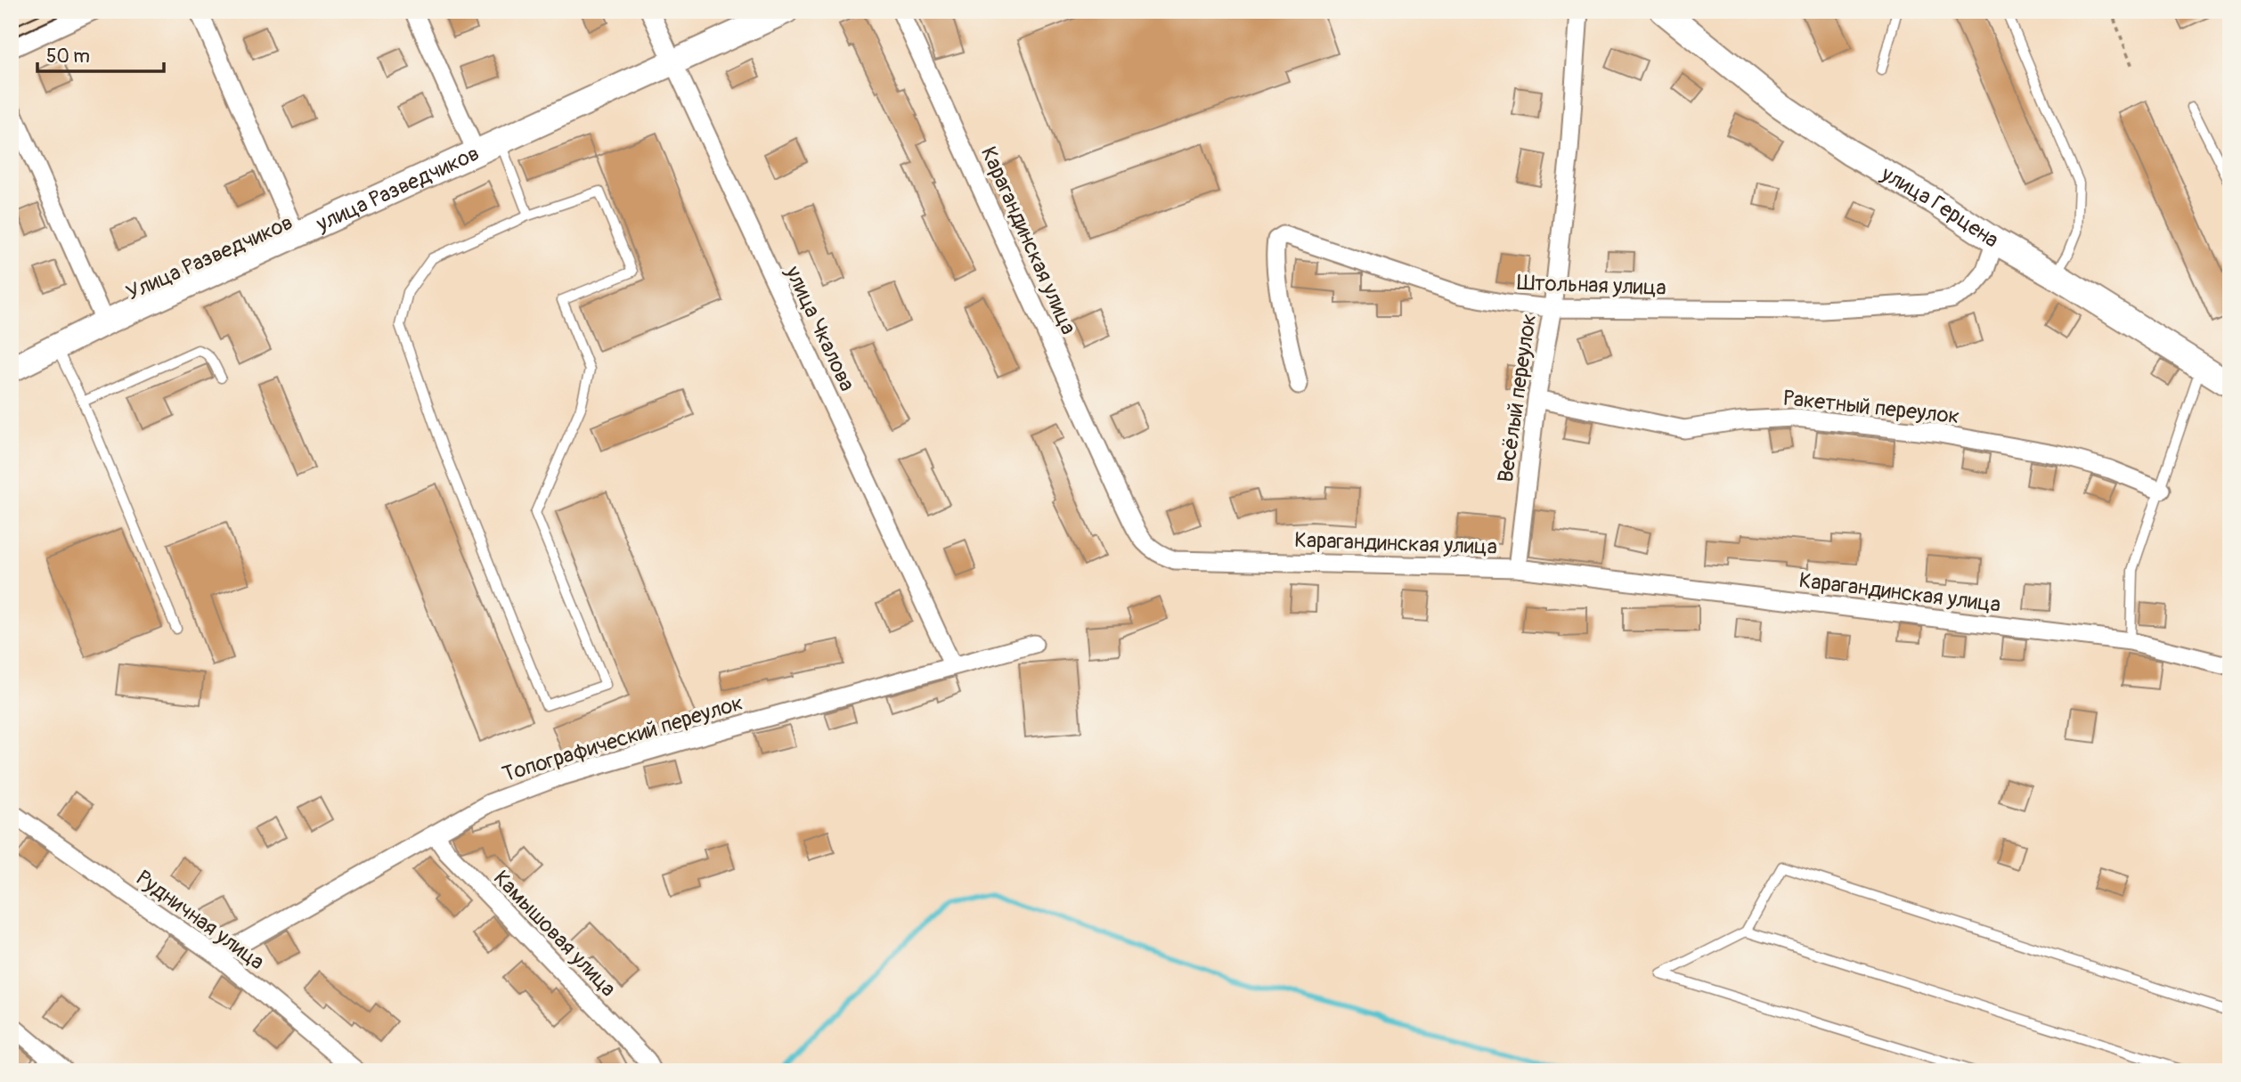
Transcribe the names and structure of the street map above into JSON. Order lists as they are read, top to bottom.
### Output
{
  "streets": {
    "main road": ["улица Разведчиков", "улица Герцена", "Улица Разведчиков"],
    "street": [
      "Карагандинская улица",
      "Штольная улица",
      "улица Чкалова",
      "Весёлый переулок",
      "Ракетный переулок",
      "Топографический переулок",
      "Рудничная улица",
      "Камышовая улица"
    ]
  },
  "crossings": [
    ["улица Разведчиков", "Улица Разведчиков"],
    ["улица Разведчиков", "улица Чкалова"],
    ["улица Герцена", "Штольная улица"],
    ["Карагандинская улица", "Весёлый переулок"],
    ["Улица Разведчиков", "улица Чкалова"],
    ["Штольная улица", "Весёлый переулок"],
    ["улица Чкалова", "Топографический переулок"],
    ["Весёлый переулок", "Ракетный переулок"],
    ["Топографический переулок", "Рудничная улица"],
    ["Топографический переулок", "Камышовая улица"]
  ],
  "scale_bar": "50 m"
}
